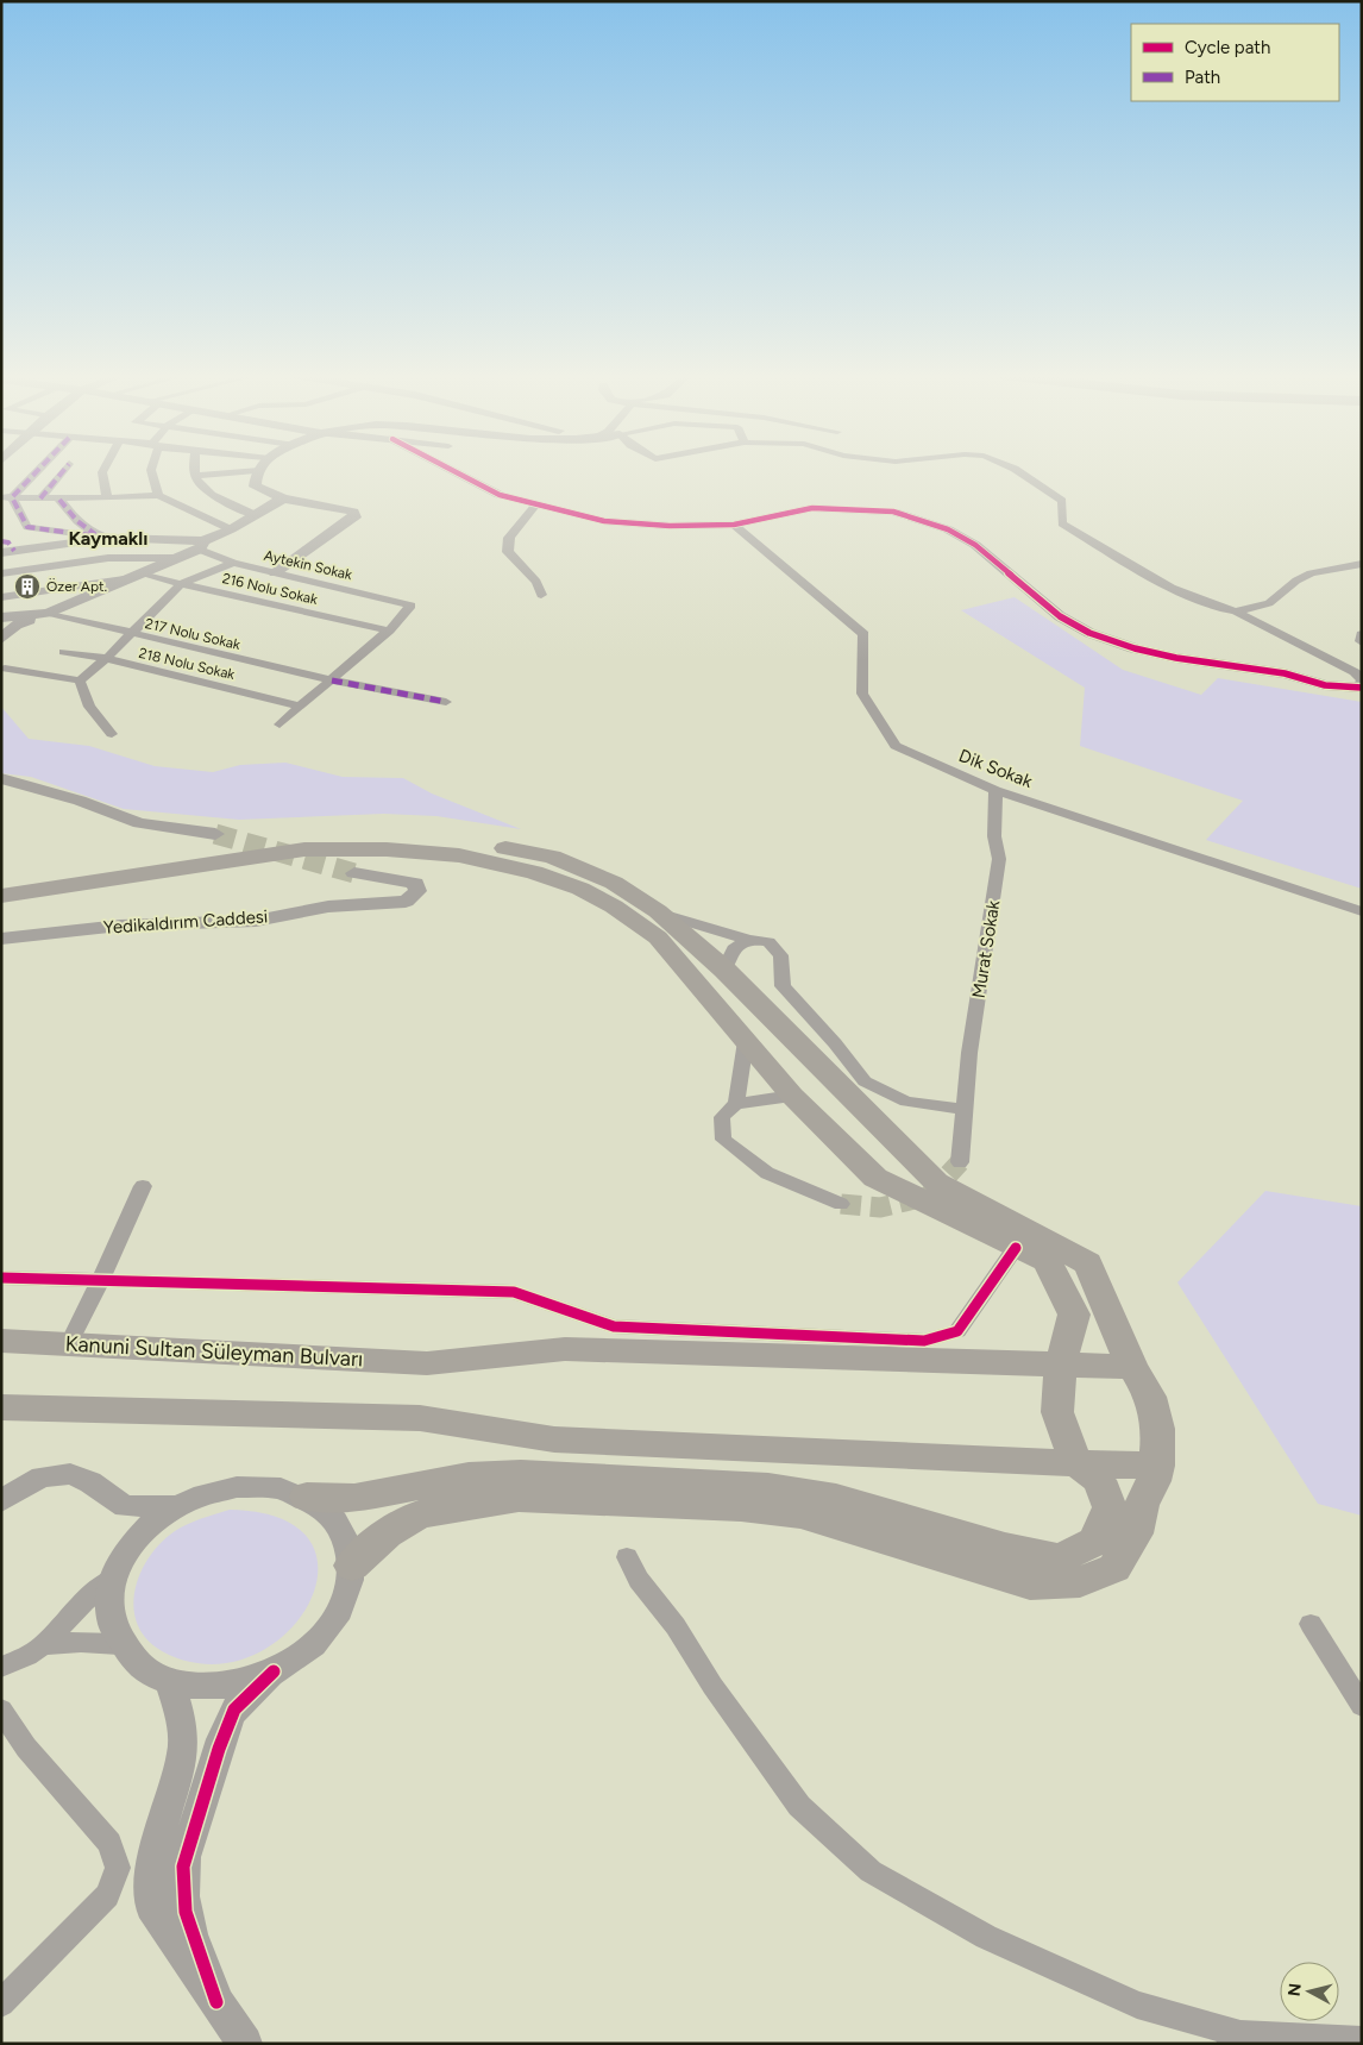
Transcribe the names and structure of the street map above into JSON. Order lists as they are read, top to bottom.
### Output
{
  "streets": {
    "main road": ["Kanuni Sultan Süleyman Bulvarı"],
    "street": [
      "Aytekin Sokak",
      "216 Nolu Sokak",
      "217 Nolu Sokak",
      "218 Nolu Sokak",
      "Dik Sokak",
      "Yedikaldırım Caddesi",
      "Murat Sokak"
    ]
  },
  "crossings": [
    ["Aytekin Sokak", "216 Nolu Sokak"],
    ["Dik Sokak", "Murat Sokak"]
  ],
  "districts": ["Kaymaklı"],
  "places": {
    "building": ["Özer Apt."]
  },
  "legend": ["Cycle path", "Path"],
  "north": "left"
}
